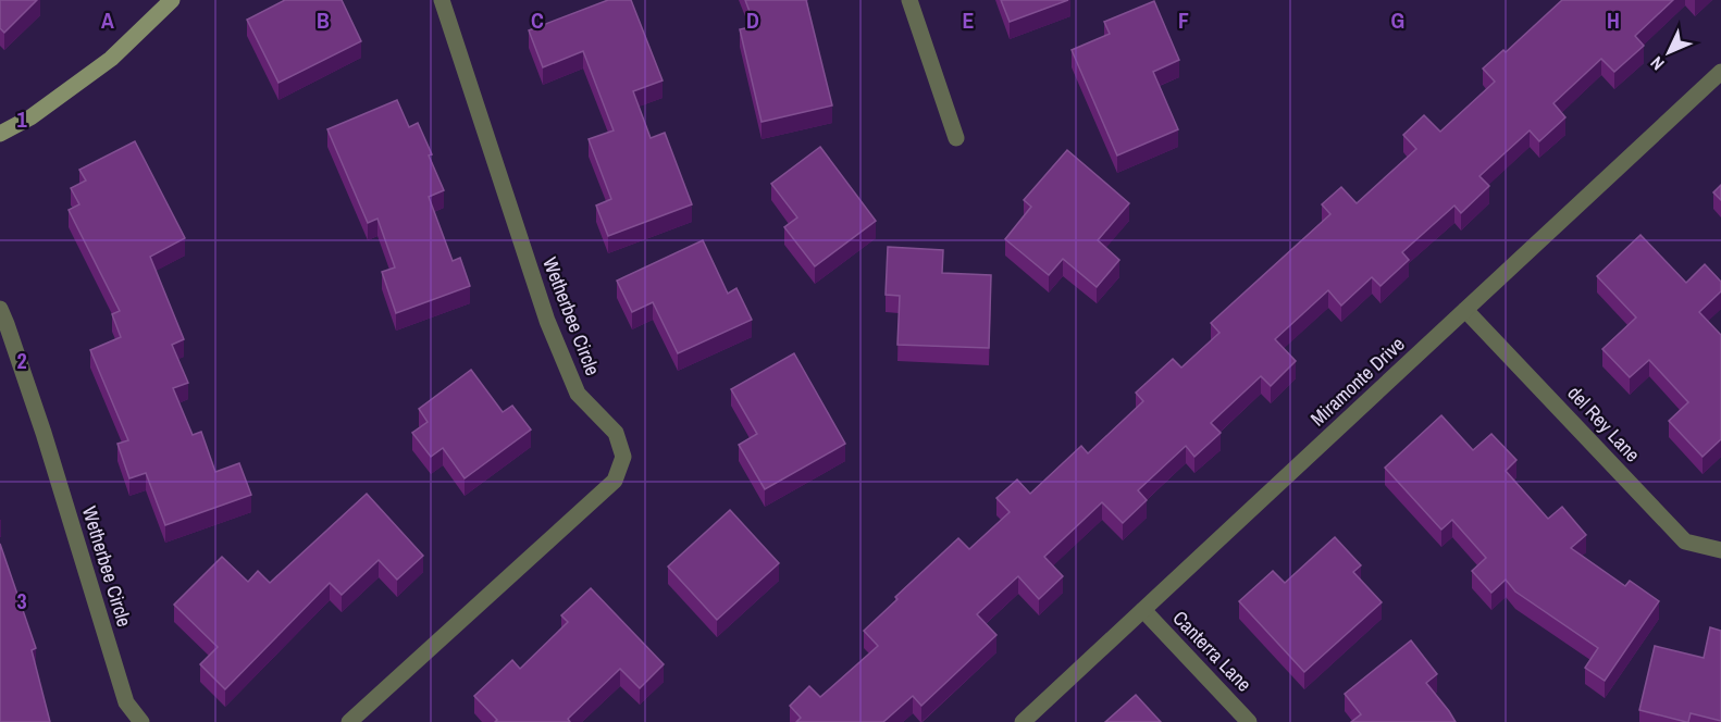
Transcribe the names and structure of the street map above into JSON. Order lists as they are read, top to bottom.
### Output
{
  "streets": {
    "street": [
      "Wetherbee Circle",
      "Miramonte Drive",
      "del Rey Lane",
      "Canterra Lane"
    ]
  },
  "crossings": [
    ["Miramonte Drive", "del Rey Lane"],
    ["Miramonte Drive", "Canterra Lane"]
  ],
  "north": "bottom left",
  "grid": {
    "columns": [
      "A",
      "B",
      "C",
      "D",
      "E",
      "F",
      "G",
      "H"
    ],
    "rows": ["1", "2", "3"]
  }
}
